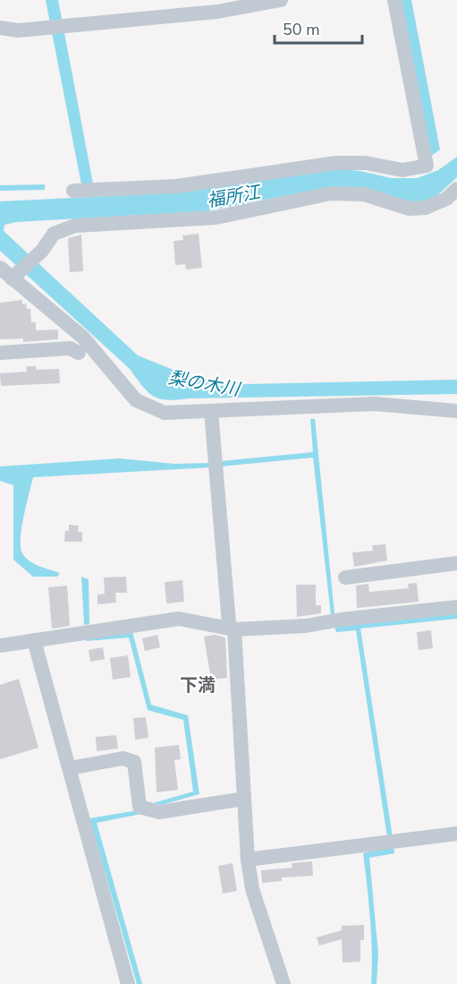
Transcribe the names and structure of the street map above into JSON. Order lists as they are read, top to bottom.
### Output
{
  "districts": ["下満"],
  "water": ["福所江", "梨の木川"],
  "scale_bar": "50 m"
}
